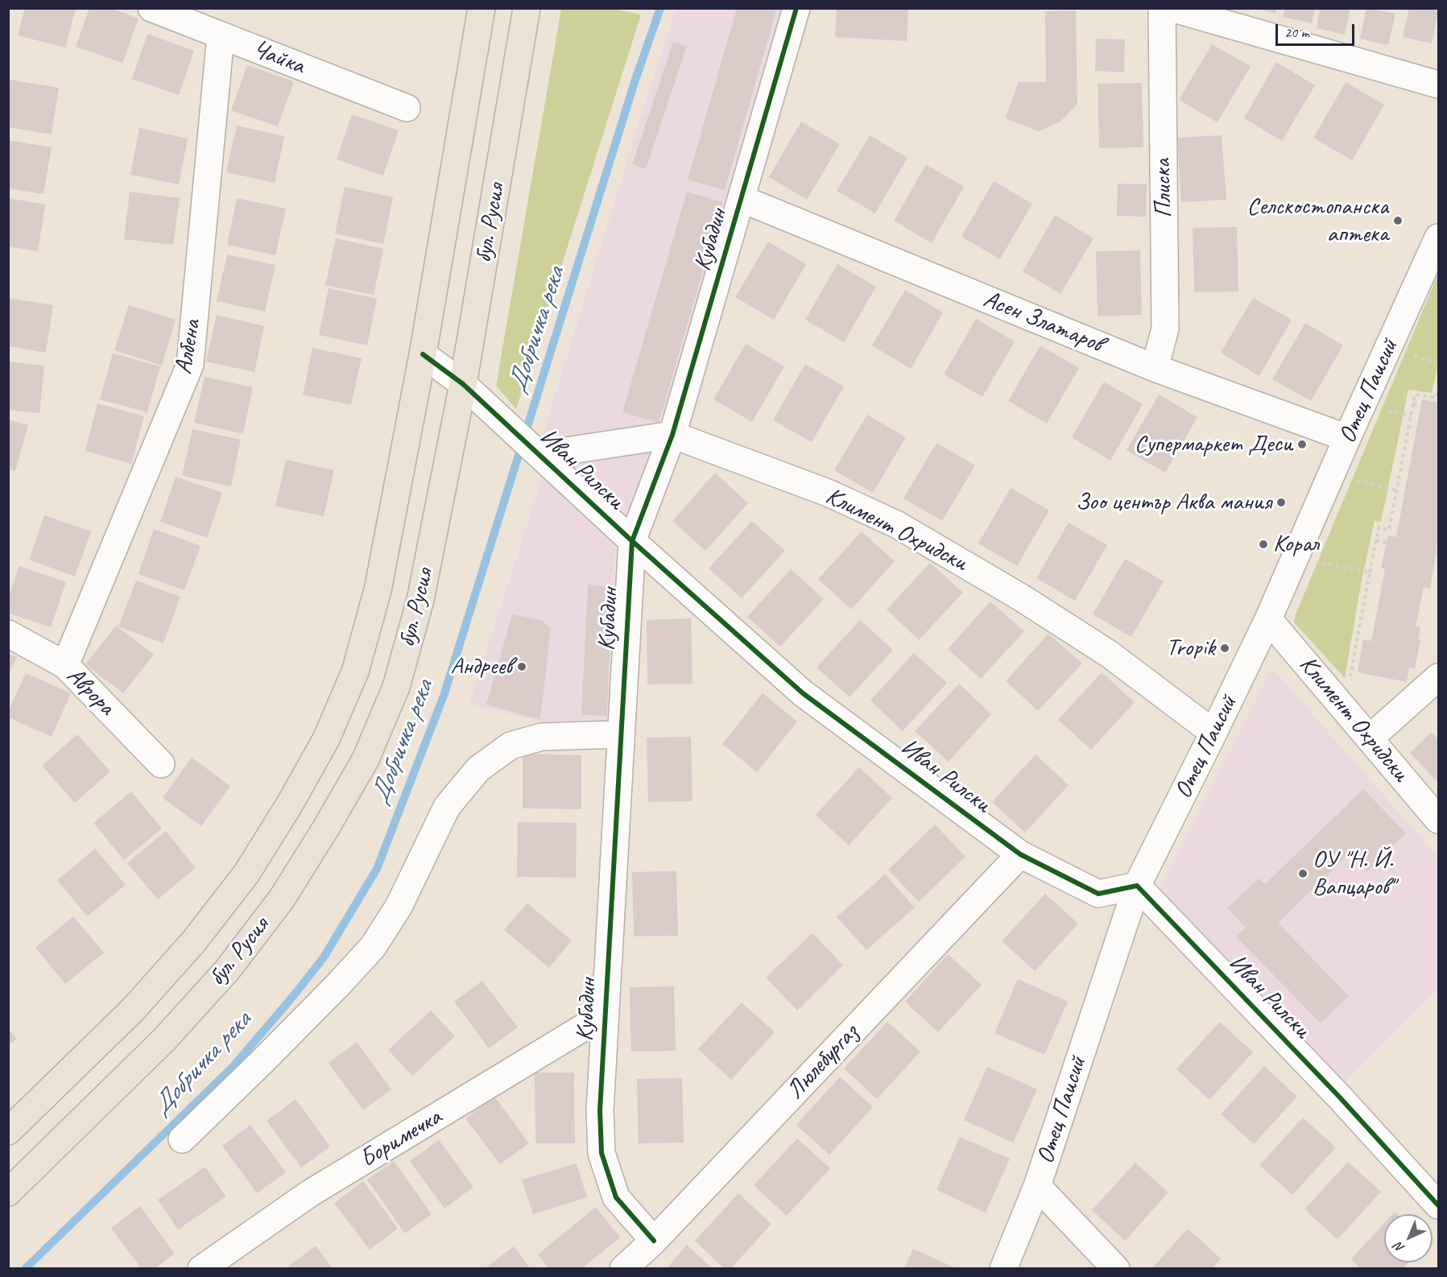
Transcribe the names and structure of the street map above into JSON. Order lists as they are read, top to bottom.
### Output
{
  "streets": {
    "main road": ["бул. Русия"],
    "street": [
      "Чайка",
      "Плиска",
      "Кубадин",
      "Асен Златаров",
      "Албена",
      "Отец Паисий",
      "Иван Рилски",
      "Климент Охридски",
      "Аврора",
      "Люлебургаз",
      "Боримечка"
    ]
  },
  "crossings": [
    ["Чайка", "Албена"],
    ["Плиска", "Асен Златаров"],
    ["бул. Русия", "Иван Рилски"],
    ["Кубадин", "Асен Златаров"],
    ["Кубадин", "Иван Рилски"],
    ["Кубадин", "Климент Охридски"],
    ["Кубадин", "Люлебургаз"],
    ["Кубадин", "Боримечка"],
    ["Асен Златаров", "Отец Паисий"],
    ["Албена", "Аврора"],
    ["Отец Паисий", "Иван Рилски"],
    ["Отец Паисий", "Климент Охридски"],
    ["Иван Рилски", "Климент Охридски"],
    ["Иван Рилски", "Люлебургаз"]
  ],
  "water": ["Добричка река"],
  "places": [
    "Селскостопанска аптека",
    "Супермаркет Деси",
    "Зоо център Аква мания",
    "Корал",
    "Tropik",
    "Андреев",
    "ОУ \"Н. Й. Вапцаров\""
  ],
  "scale_bar": "20 m",
  "north": "bottom left"
}
